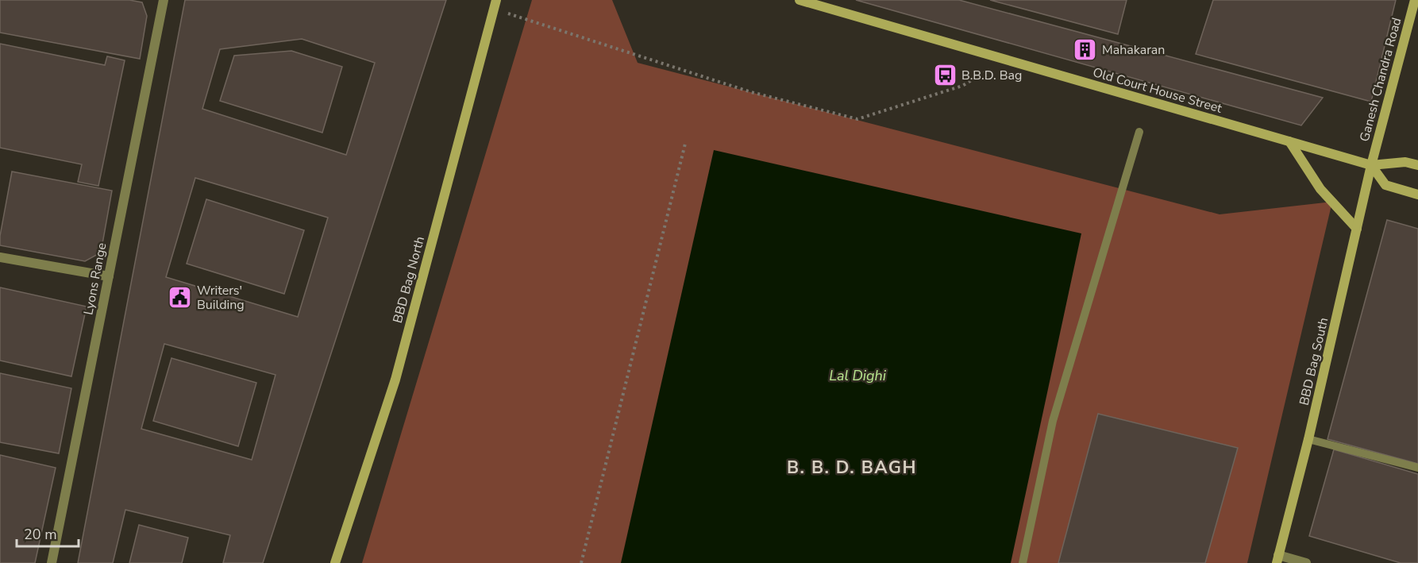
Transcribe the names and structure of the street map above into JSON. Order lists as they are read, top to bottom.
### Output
{
  "streets": {
    "main road": [
      "Ganesh Chandra Road",
      "Old Court House Street",
      "BBD Bag North",
      "BBD Bag South"
    ],
    "street": ["Lyons Range"]
  },
  "crossings": [
    ["Ganesh Chandra Road", "Old Court House Street"],
    ["Ganesh Chandra Road", "BBD Bag South"],
    ["Old Court House Street", "BBD Bag South"]
  ],
  "districts": ["B. B. D. BAGH"],
  "water": ["Lal Dighi"],
  "places": {
    "building": ["Mahakaran"],
    "bus stop": ["B.B.D. Bag"],
    "public building": ["Writers' Building"]
  },
  "scale_bar": "20 m"
}
